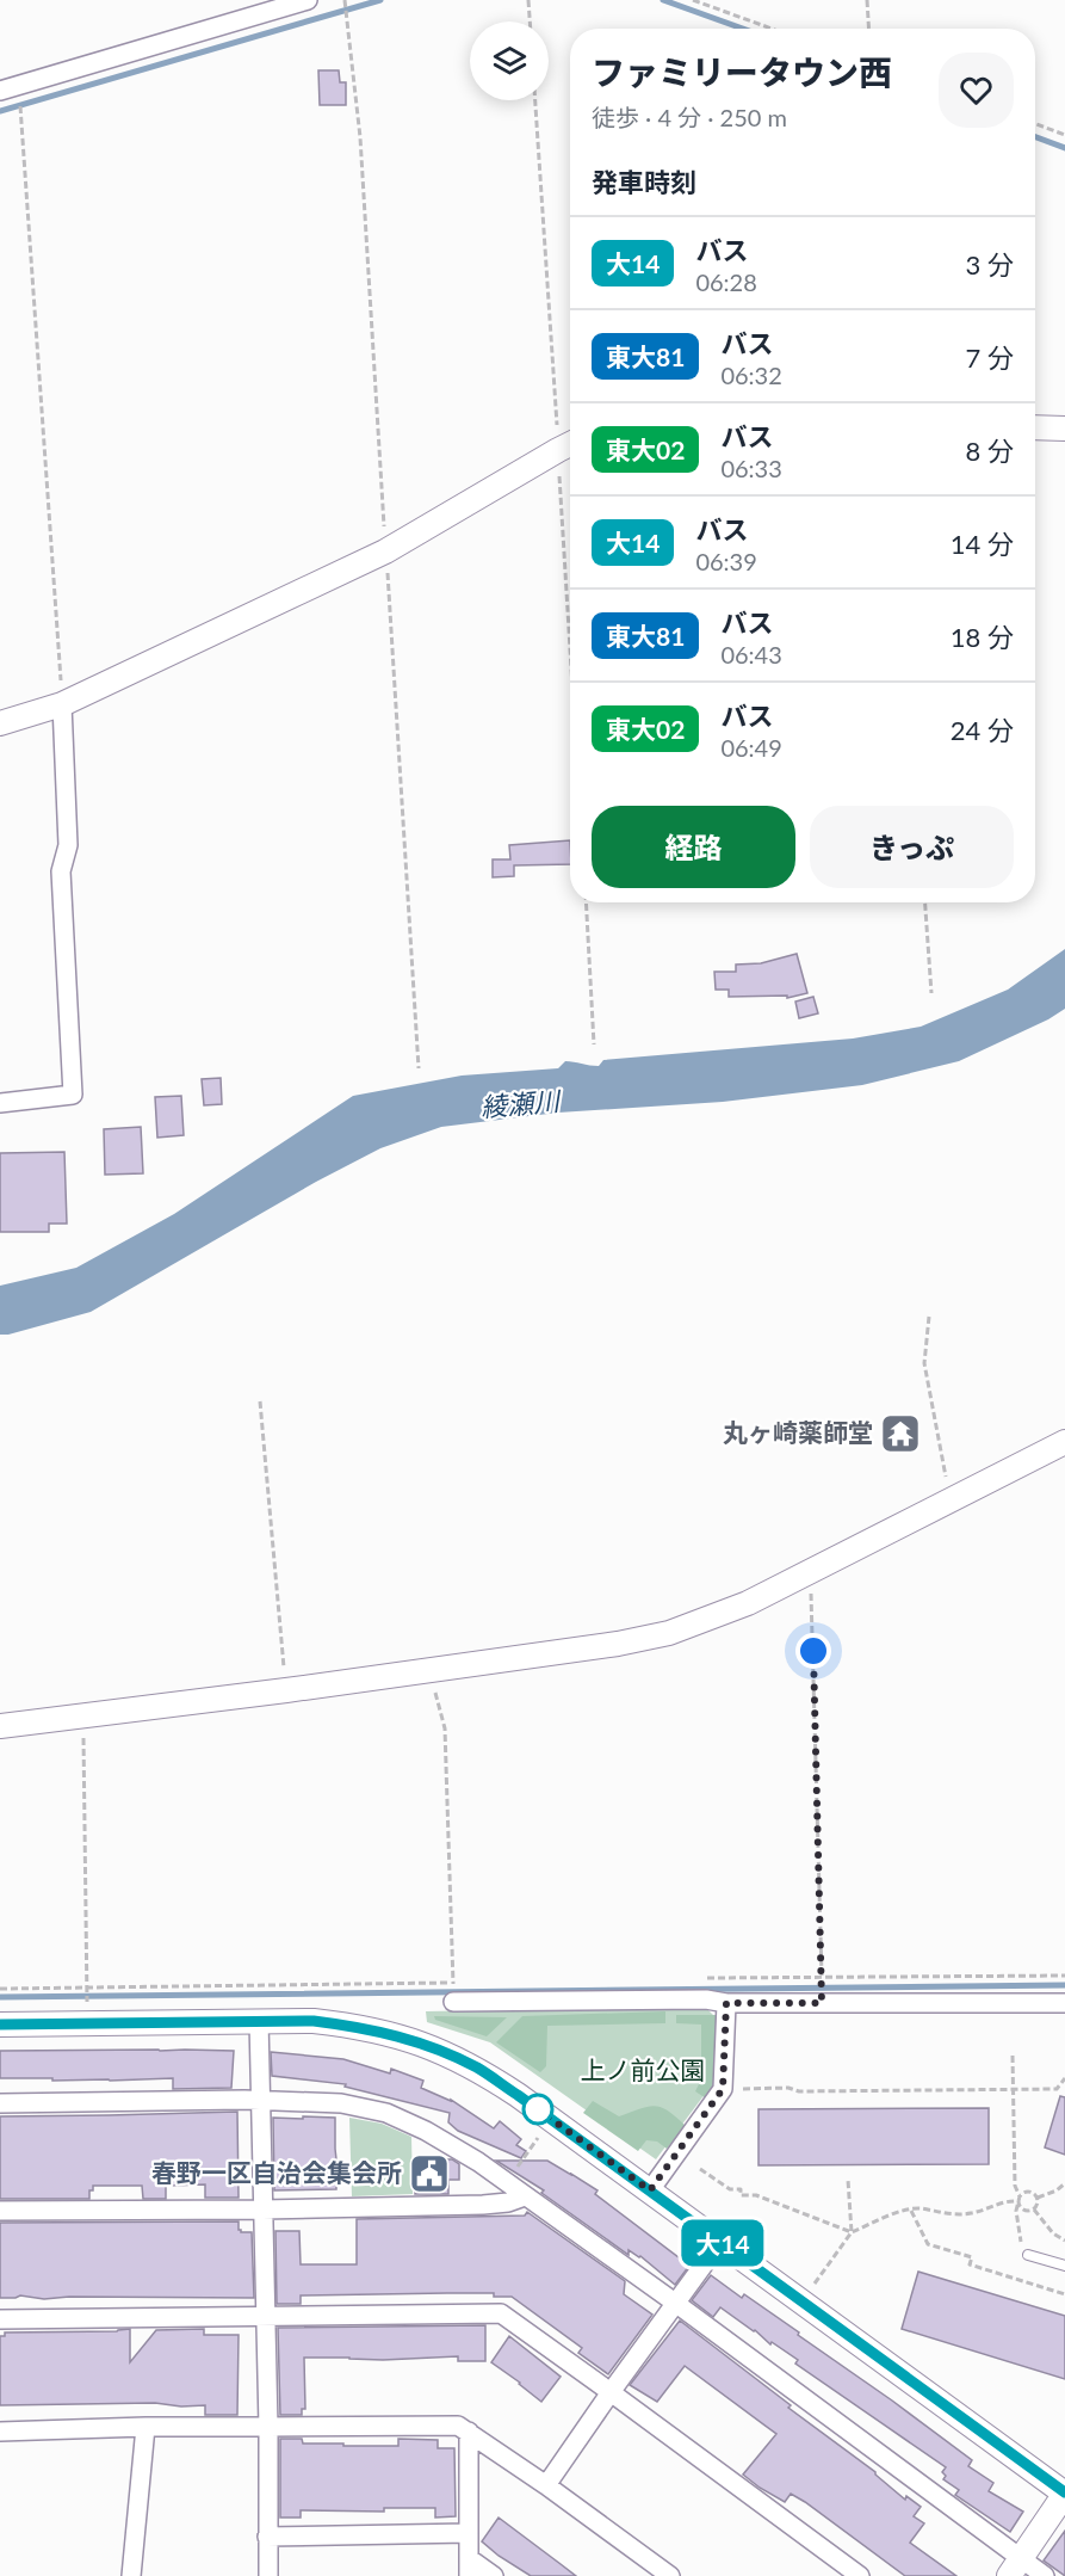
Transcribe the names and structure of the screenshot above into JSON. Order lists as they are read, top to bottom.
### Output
{
  "water": ["綾瀬川"],
  "parks": ["上ノ前公園"],
  "places": {
    "temple": ["丸ヶ崎薬師堂"],
    "public building": ["春野一区自治会集会所"]
  },
  "lines": ["bus line 大14"],
  "page": {
    "on_map": "大14",
    "heading": [
      ["ファミリータウン西", "徒歩 · 4 分 · 250 m"],
      "発車時刻"
    ],
    "list": [
      {
        "mark": "大14",
        "name": "バス",
        "note": "06:28",
        "value": "3 分"
      },
      {
        "mark": "東大81",
        "name": "バス",
        "note": "06:32",
        "value": "7 分"
      },
      {
        "mark": "東大02",
        "name": "バス",
        "note": "06:33",
        "value": "8 分"
      },
      {
        "mark": "大14",
        "name": "バス",
        "note": "06:39",
        "value": "14 分"
      },
      {
        "mark": "東大81",
        "name": "バス",
        "note": "06:43",
        "value": "18 分"
      },
      {
        "mark": "東大02",
        "name": "バス",
        "note": "06:49",
        "value": "24 分"
      }
    ],
    "buttons": ["経路", "きっぷ"]
  }
}
